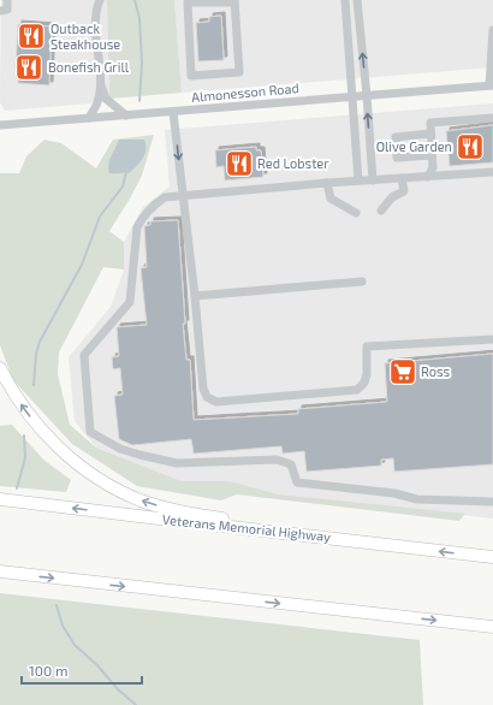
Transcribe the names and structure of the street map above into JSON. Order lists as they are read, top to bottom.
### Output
{
  "streets": {
    "highway": ["Veterans Memorial Highway"],
    "street": ["Almonesson Road"]
  },
  "places": {
    "restaurant": [
      "Outback Steakhouse",
      "Bonefish Grill",
      "Olive Garden",
      "Red Lobster"
    ],
    "supermarket": ["Ross"]
  },
  "scale_bar": "100 m"
}
